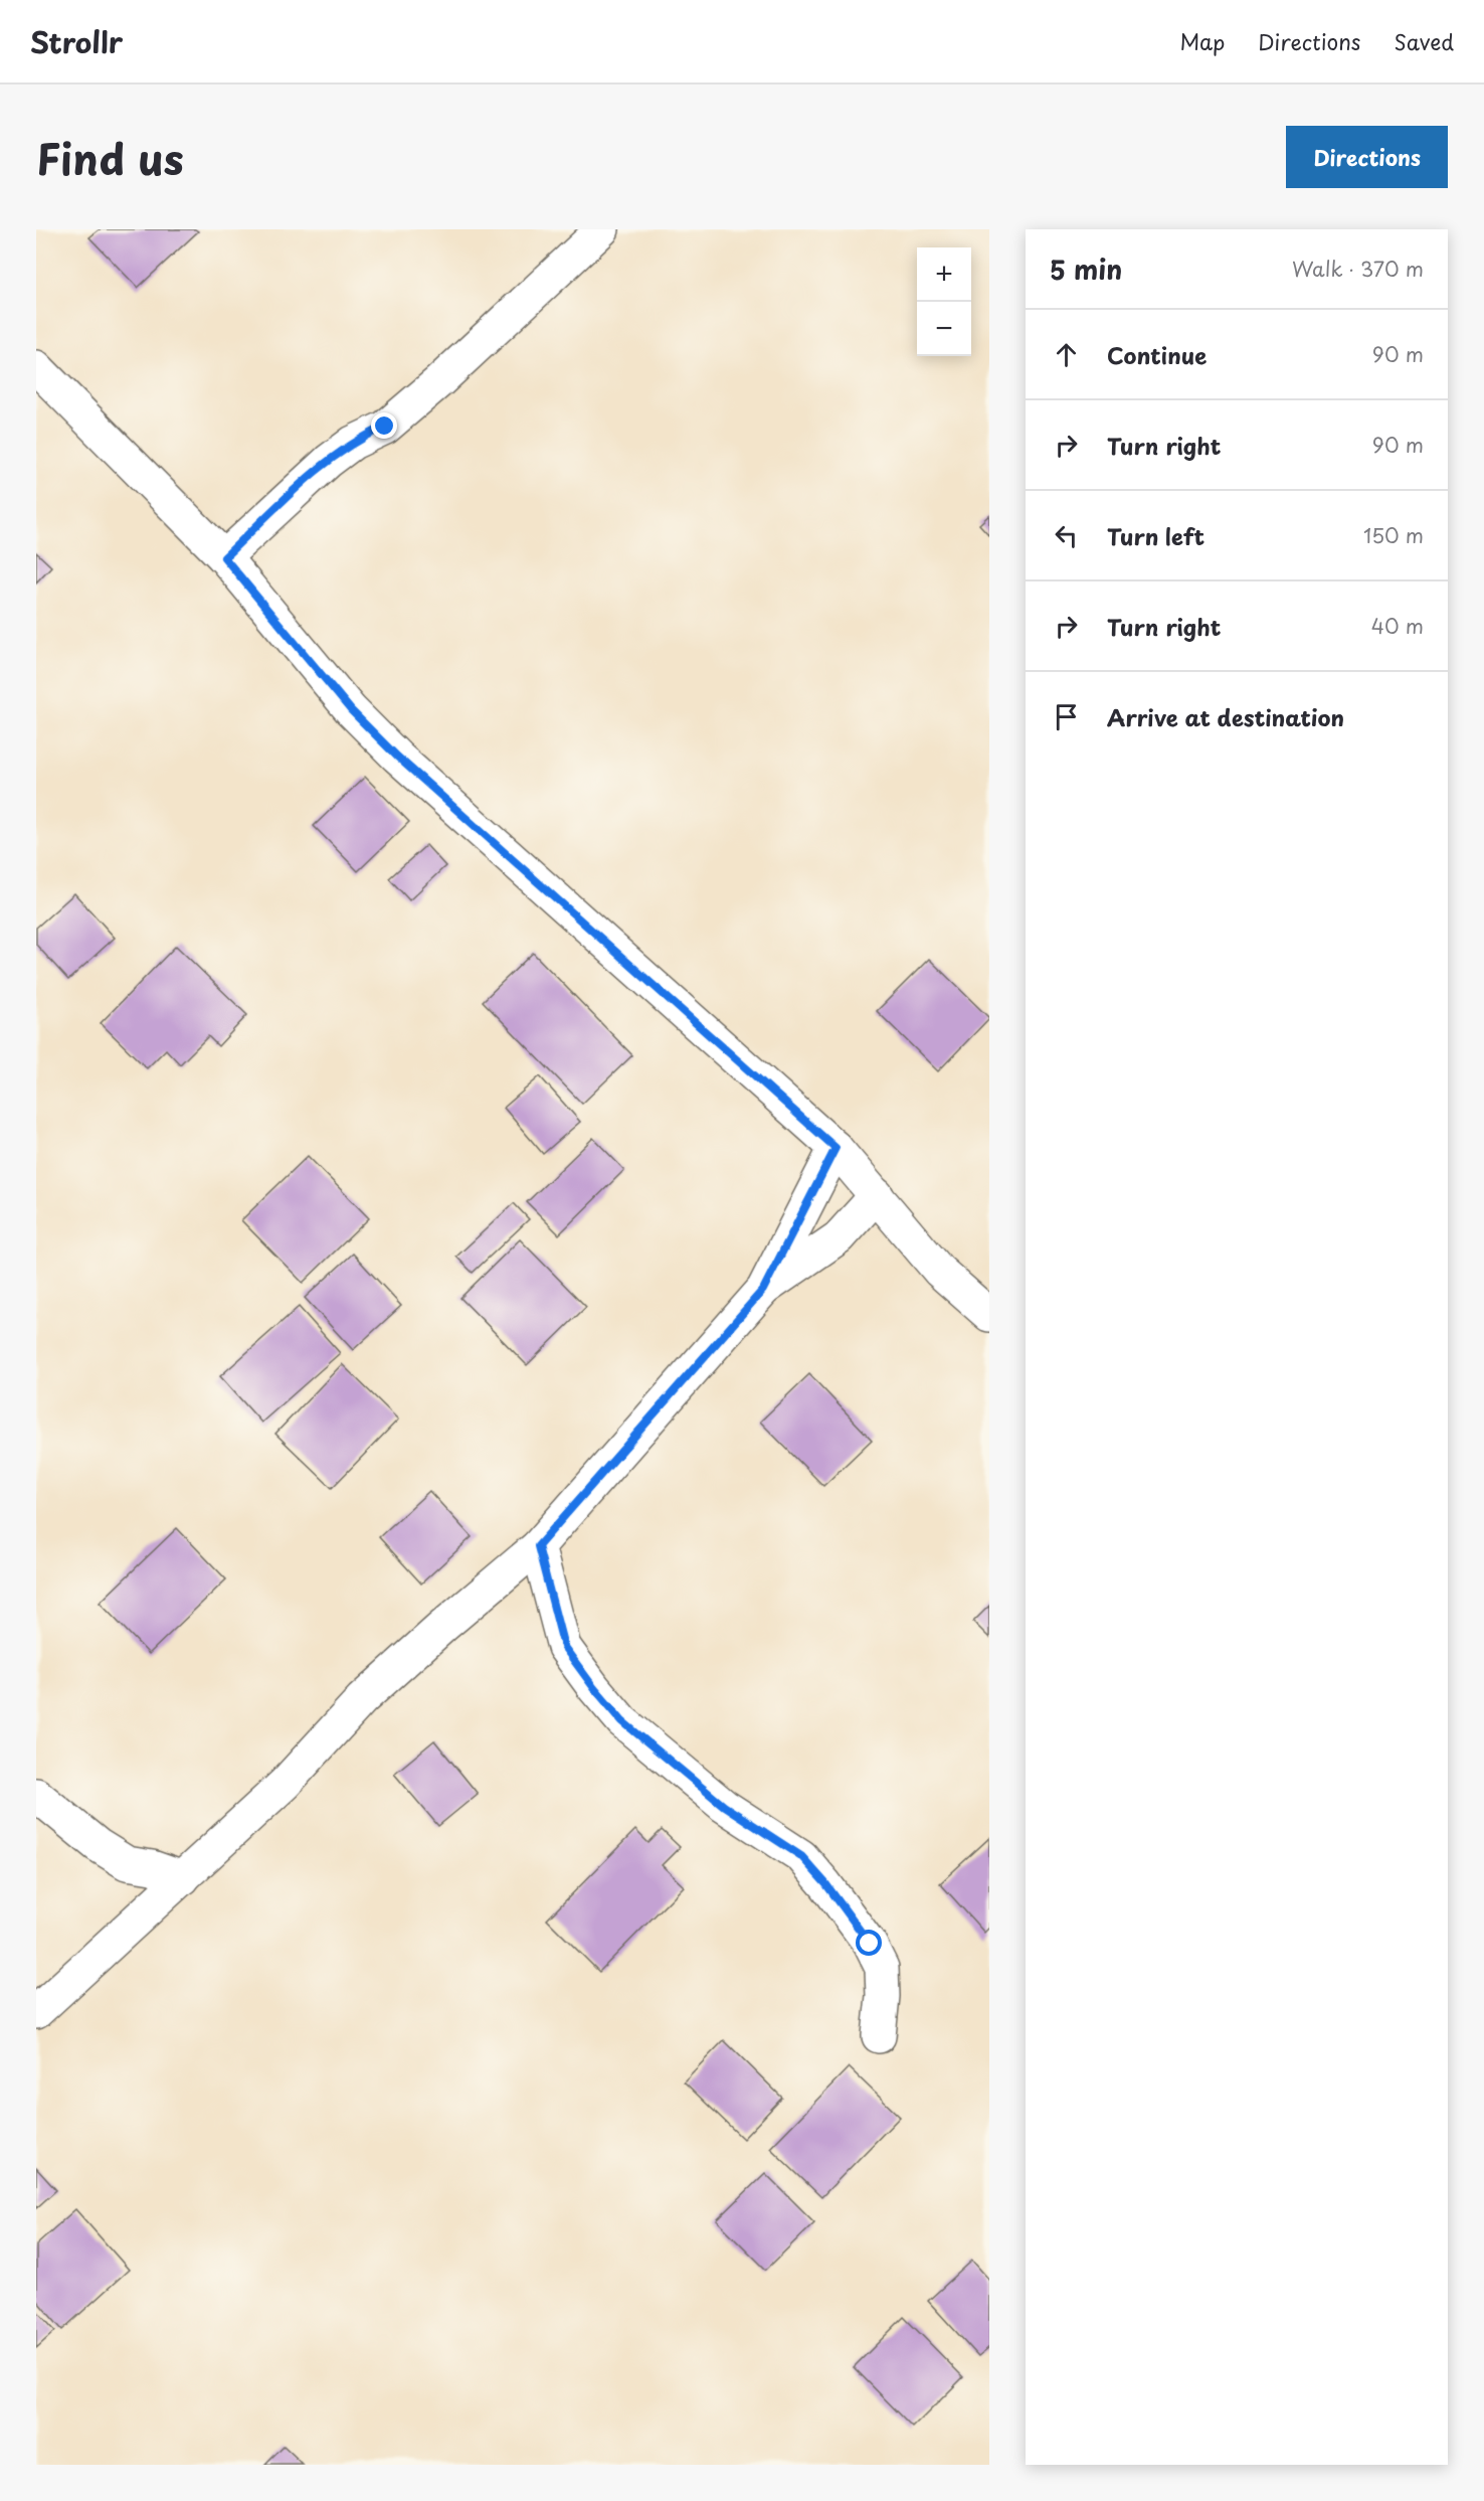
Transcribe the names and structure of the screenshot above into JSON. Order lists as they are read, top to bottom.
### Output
{
  "page": {
    "header": "Strollr",
    "nav": ["Map", "Directions", "Saved"],
    "title": "Find us",
    "buttons": "Directions",
    "heading": ["5 min", "Walk · 370 m"],
    "map_buttons": ["+", "−"],
    "list": [
      ["Continue", "90 m"],
      ["Turn right", "90 m"],
      ["Turn left", "150 m"],
      ["Turn right", "40 m"],
      "Arrive at destination"
    ]
  }
}
